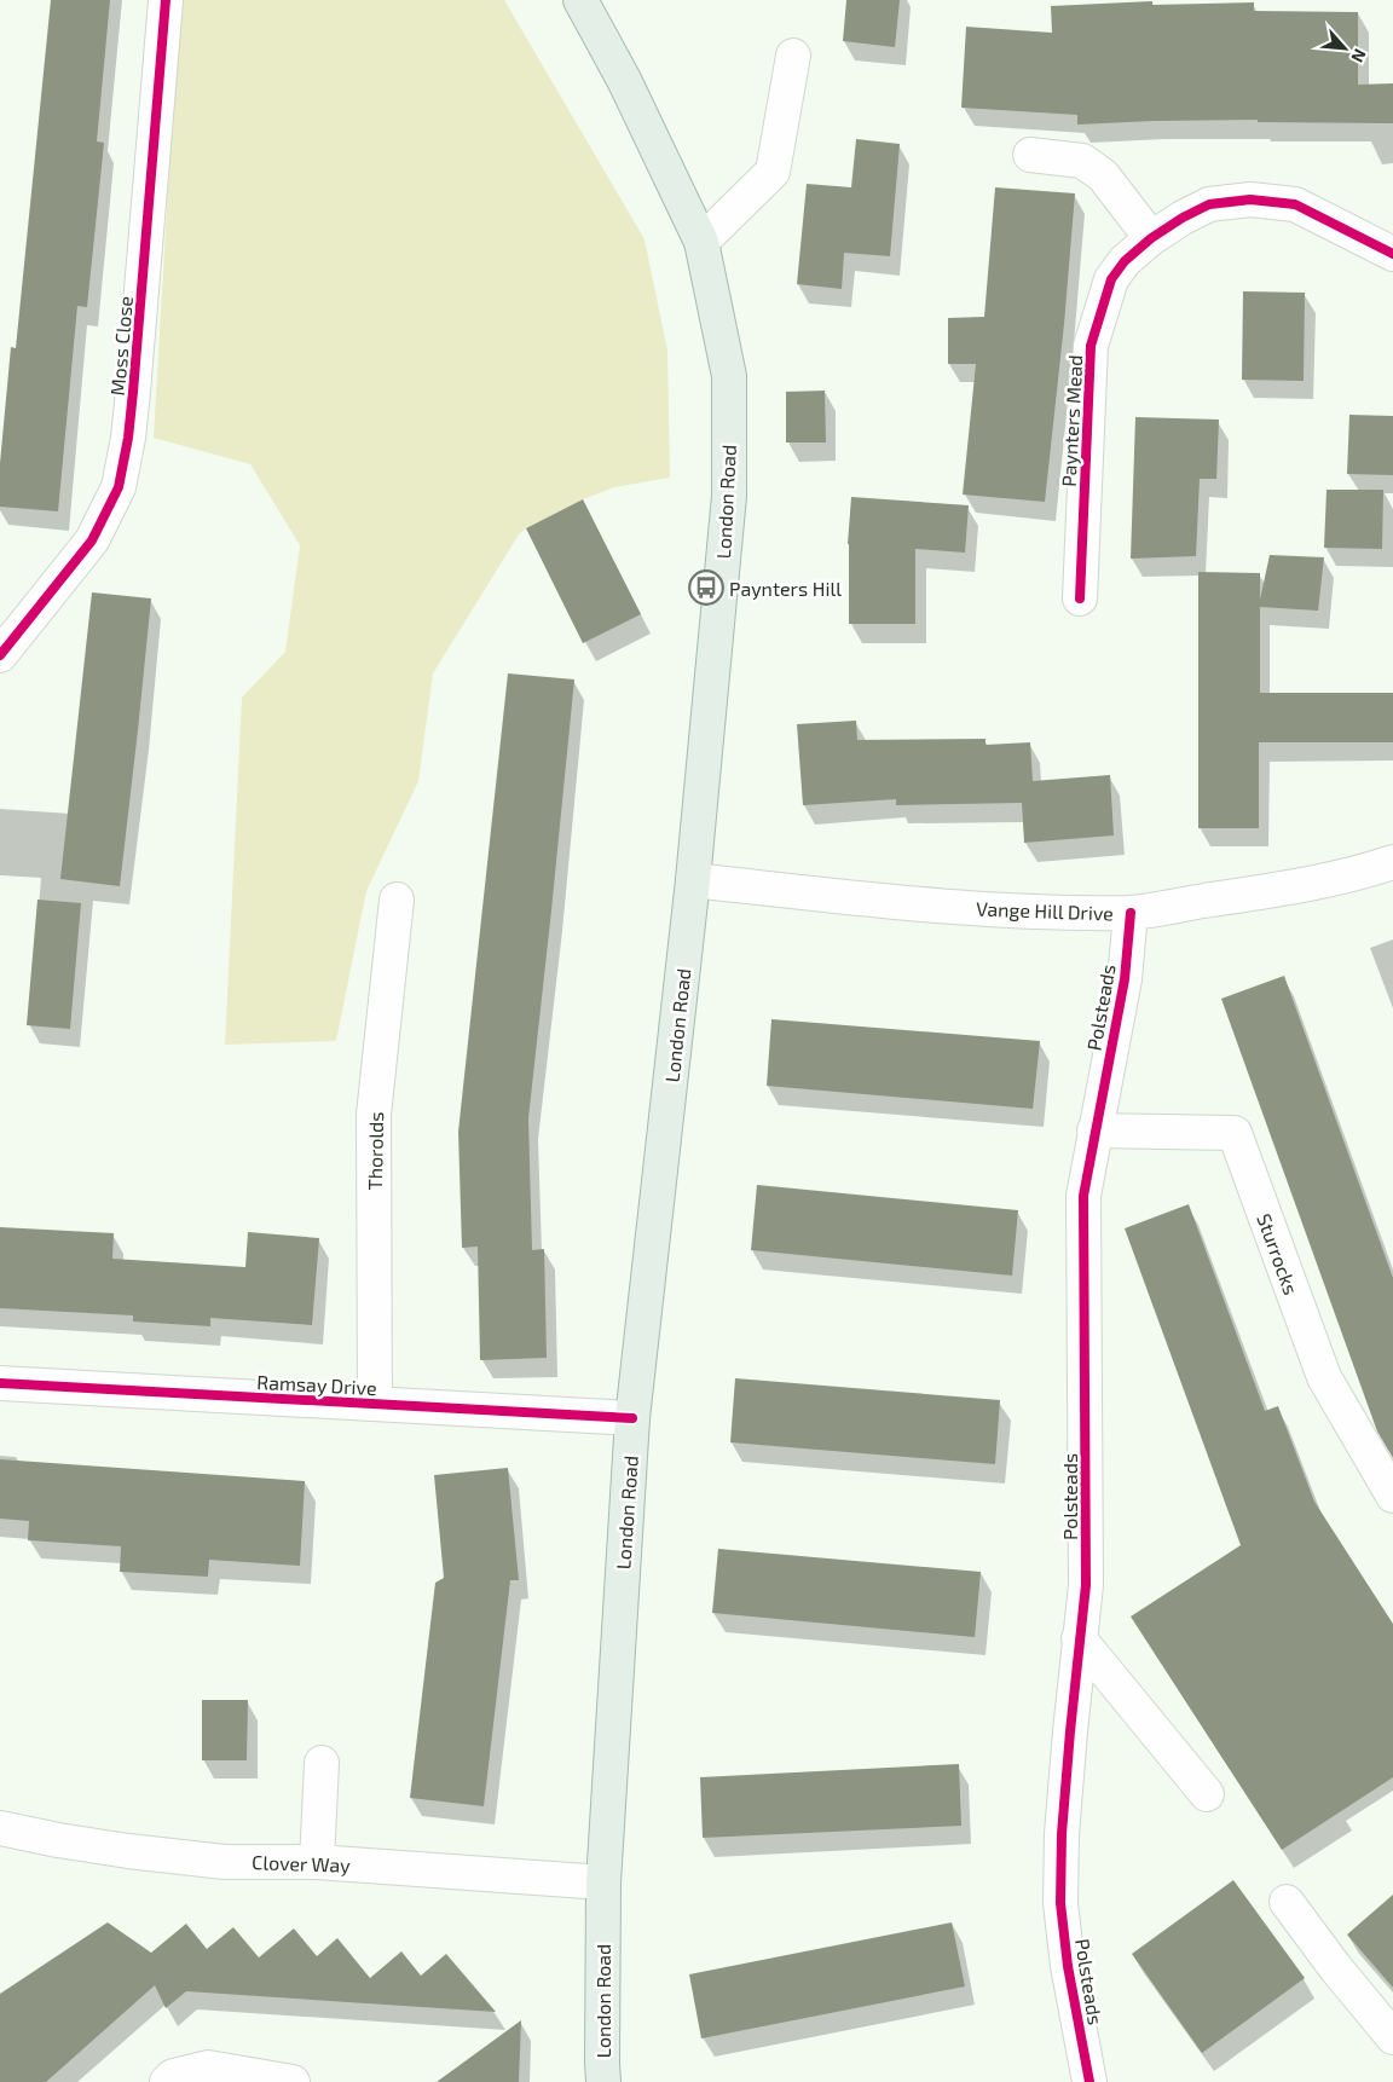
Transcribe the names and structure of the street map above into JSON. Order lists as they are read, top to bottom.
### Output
{
  "streets": {
    "main road": ["London Road"],
    "street": [
      "Moss Close",
      "Paynters Mead",
      "Vange Hill Drive",
      "Polsteads",
      "Thorolds",
      "Sturrocks",
      "Ramsay Drive",
      "Clover Way"
    ]
  },
  "crossings": [
    ["London Road", "Vange Hill Drive"],
    ["London Road", "Ramsay Drive"],
    ["London Road", "Clover Way"],
    ["Vange Hill Drive", "Polsteads"],
    ["Polsteads", "Sturrocks"],
    ["Thorolds", "Ramsay Drive"]
  ],
  "places": {
    "bus stop": ["Paynters Hill"]
  },
  "north": "bottom right"
}
